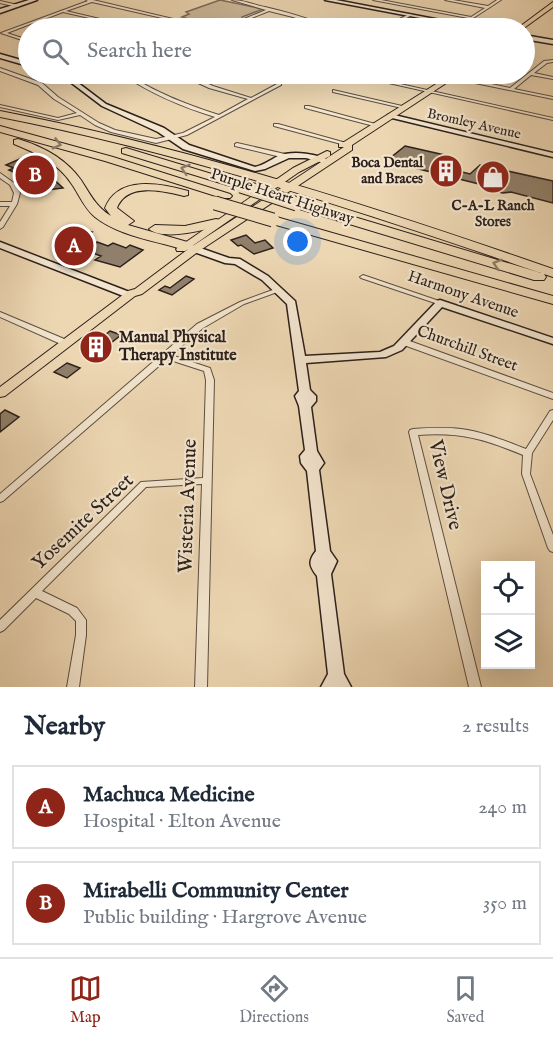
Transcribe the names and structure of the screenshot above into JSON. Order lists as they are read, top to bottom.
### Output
{
  "streets": {
    "highway": ["Purple Heart Highway"],
    "street": [
      "Bromley Avenue",
      "Harmony Avenue",
      "Churchill Street",
      "View Drive",
      "Wisteria Avenue",
      "Yosemite Street"
    ]
  },
  "crossings": [
    ["Wisteria Avenue", "Yosemite Street"]
  ],
  "places": {
    "building": ["Boca Dental and Braces", "Manual Physical Therapy Institute"],
    "shop": ["C-A-L Ranch Stores"]
  },
  "page": {
    "search": "Search here",
    "pins": ["B", "A"],
    "heading": ["Nearby", "2 results"],
    "list": [
      {
        "mark": "A",
        "name": "Machuca Medicine",
        "note": "Hospital · Elton Avenue",
        "value": "240 m"
      },
      {
        "mark": "B",
        "name": "Mirabelli Community Center",
        "note": "Public building · Hargrove Avenue",
        "value": "350 m"
      }
    ],
    "nav": ["Map", "Directions", "Saved"]
  }
}
